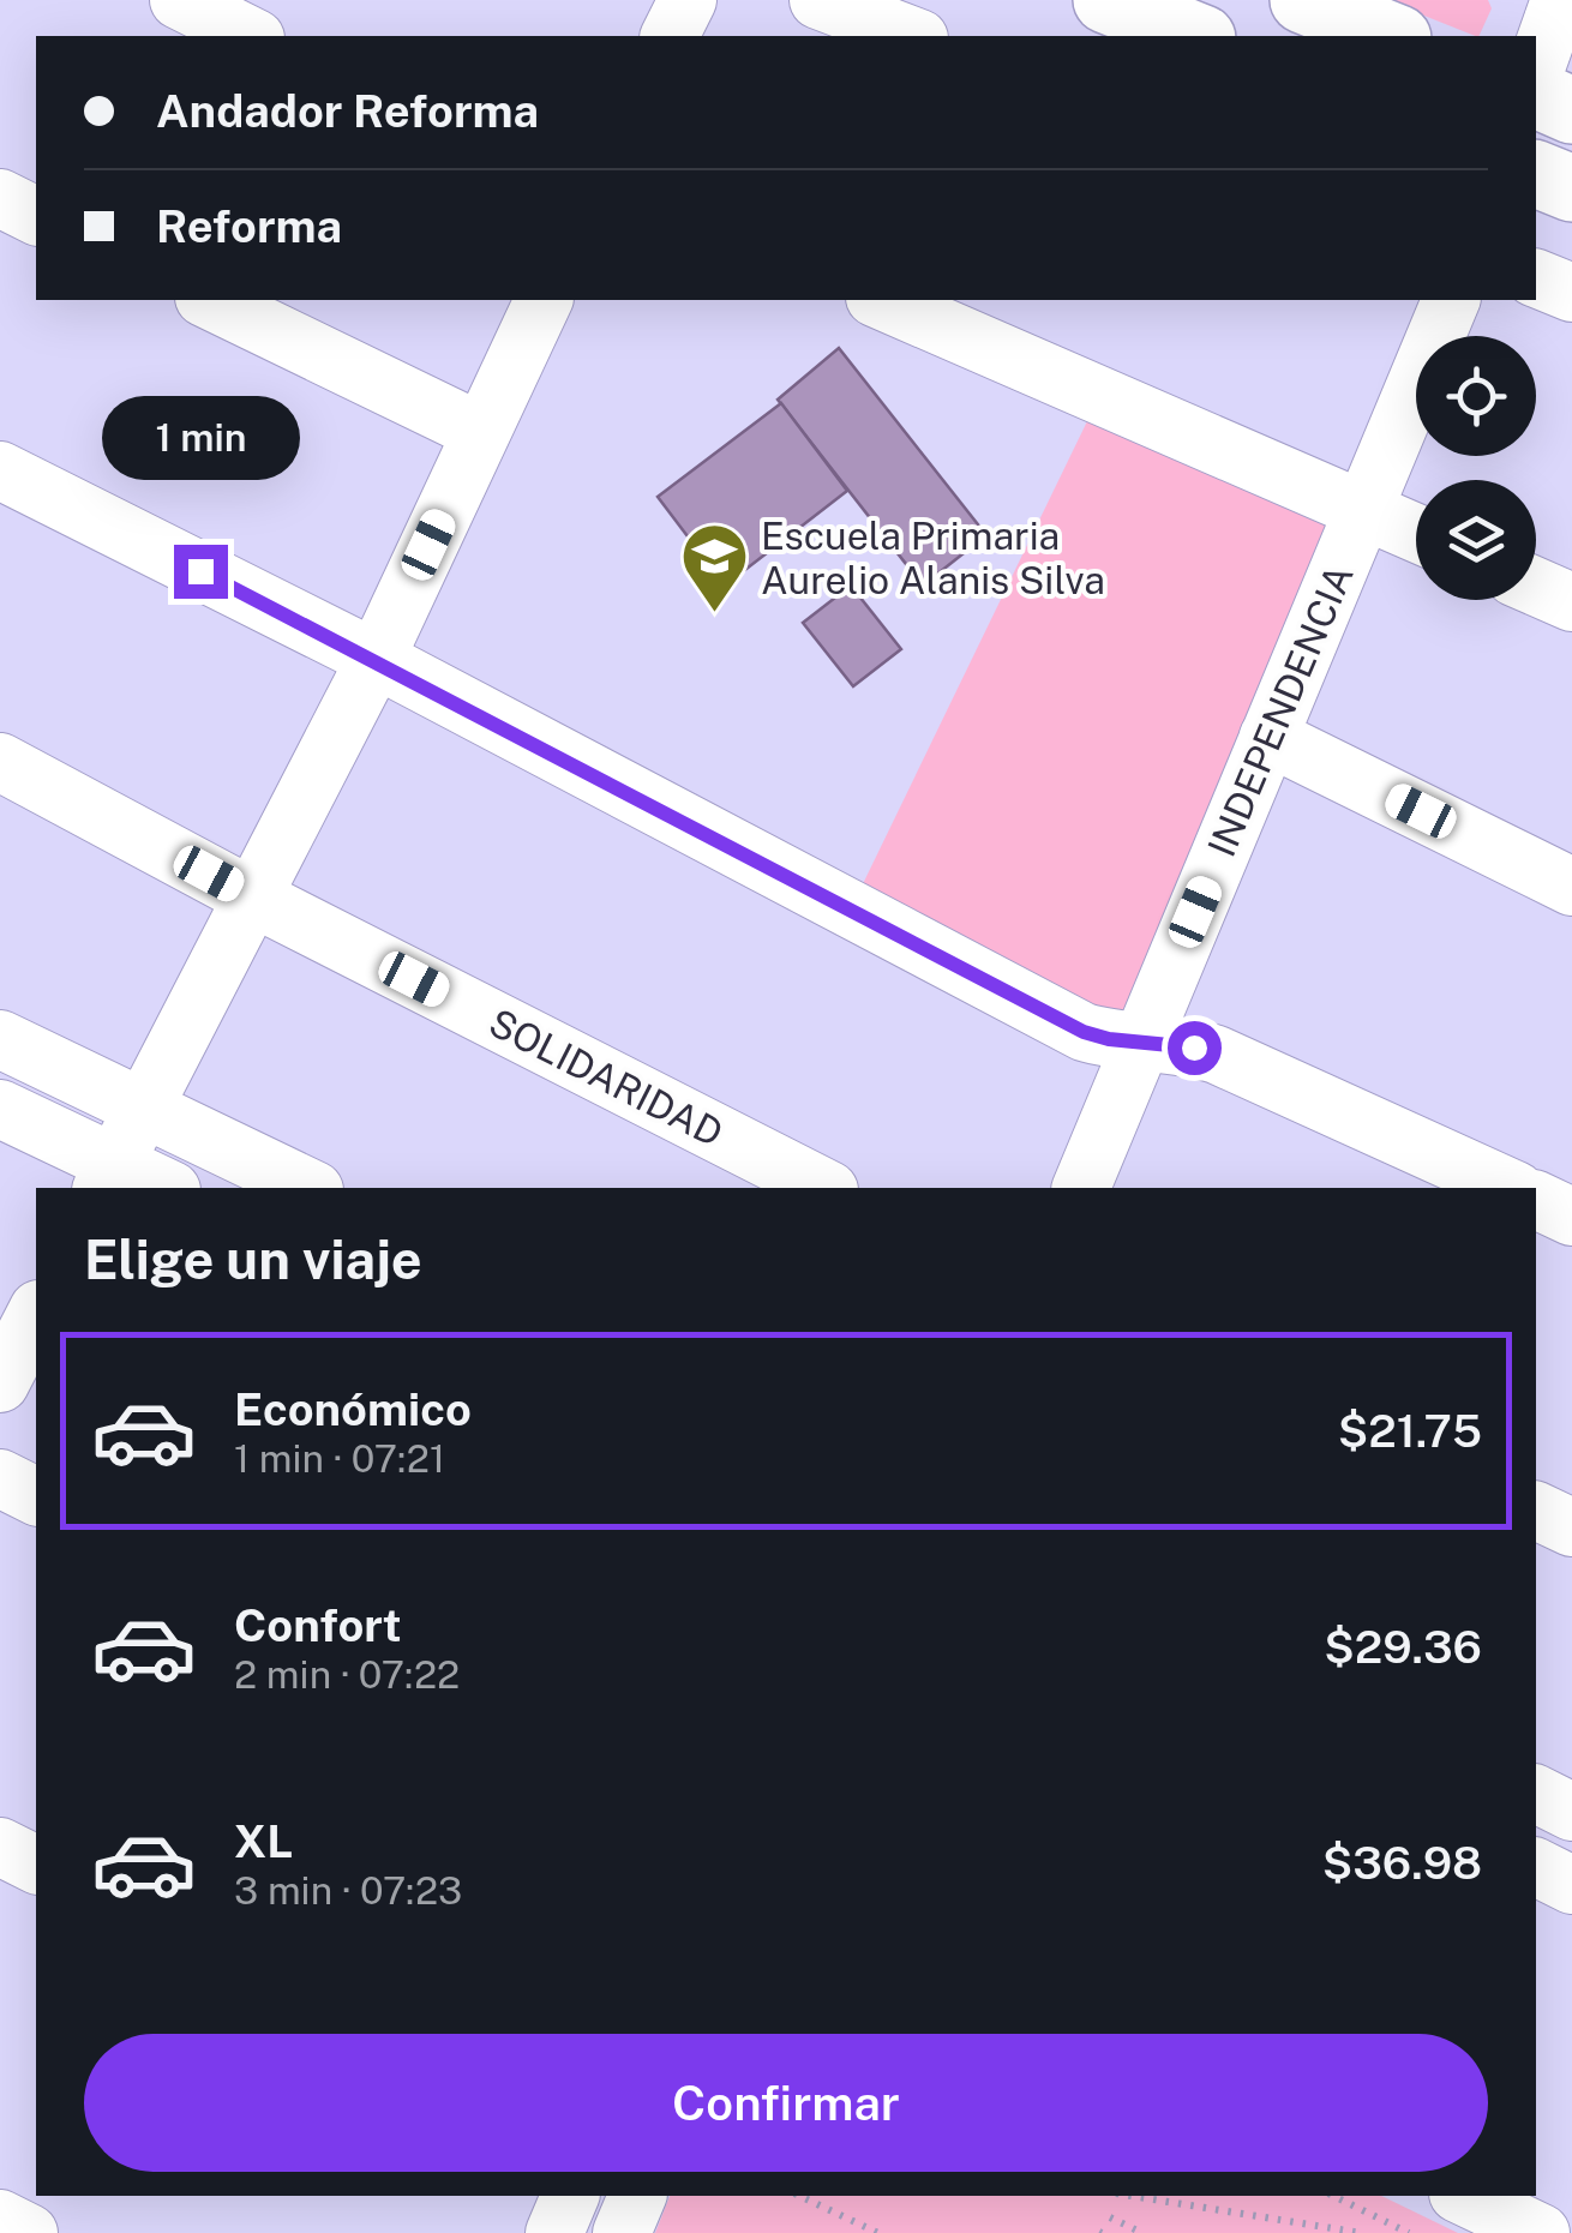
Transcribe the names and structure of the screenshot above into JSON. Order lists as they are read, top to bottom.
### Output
{
  "streets": {
    "street": ["INDEPENDENCIA", "SOLIDARIDAD"]
  },
  "places": {
    "school or university": ["Escuela Primaria Aurelio Alanis Silva"]
  },
  "page": {
    "banner": ["Andador Reforma", "Reforma"],
    "bubble": "1 min",
    "heading": "Elige un viaje",
    "list": [
      {
        "name": "Económico",
        "note": "1 min · 07:21",
        "value": "$21.75"
      },
      {
        "name": "Confort",
        "note": "2 min · 07:22",
        "value": "$29.36"
      },
      {
        "name": "XL",
        "note": "3 min · 07:23",
        "value": "$36.98"
      }
    ],
    "buttons": "Confirmar"
  }
}
